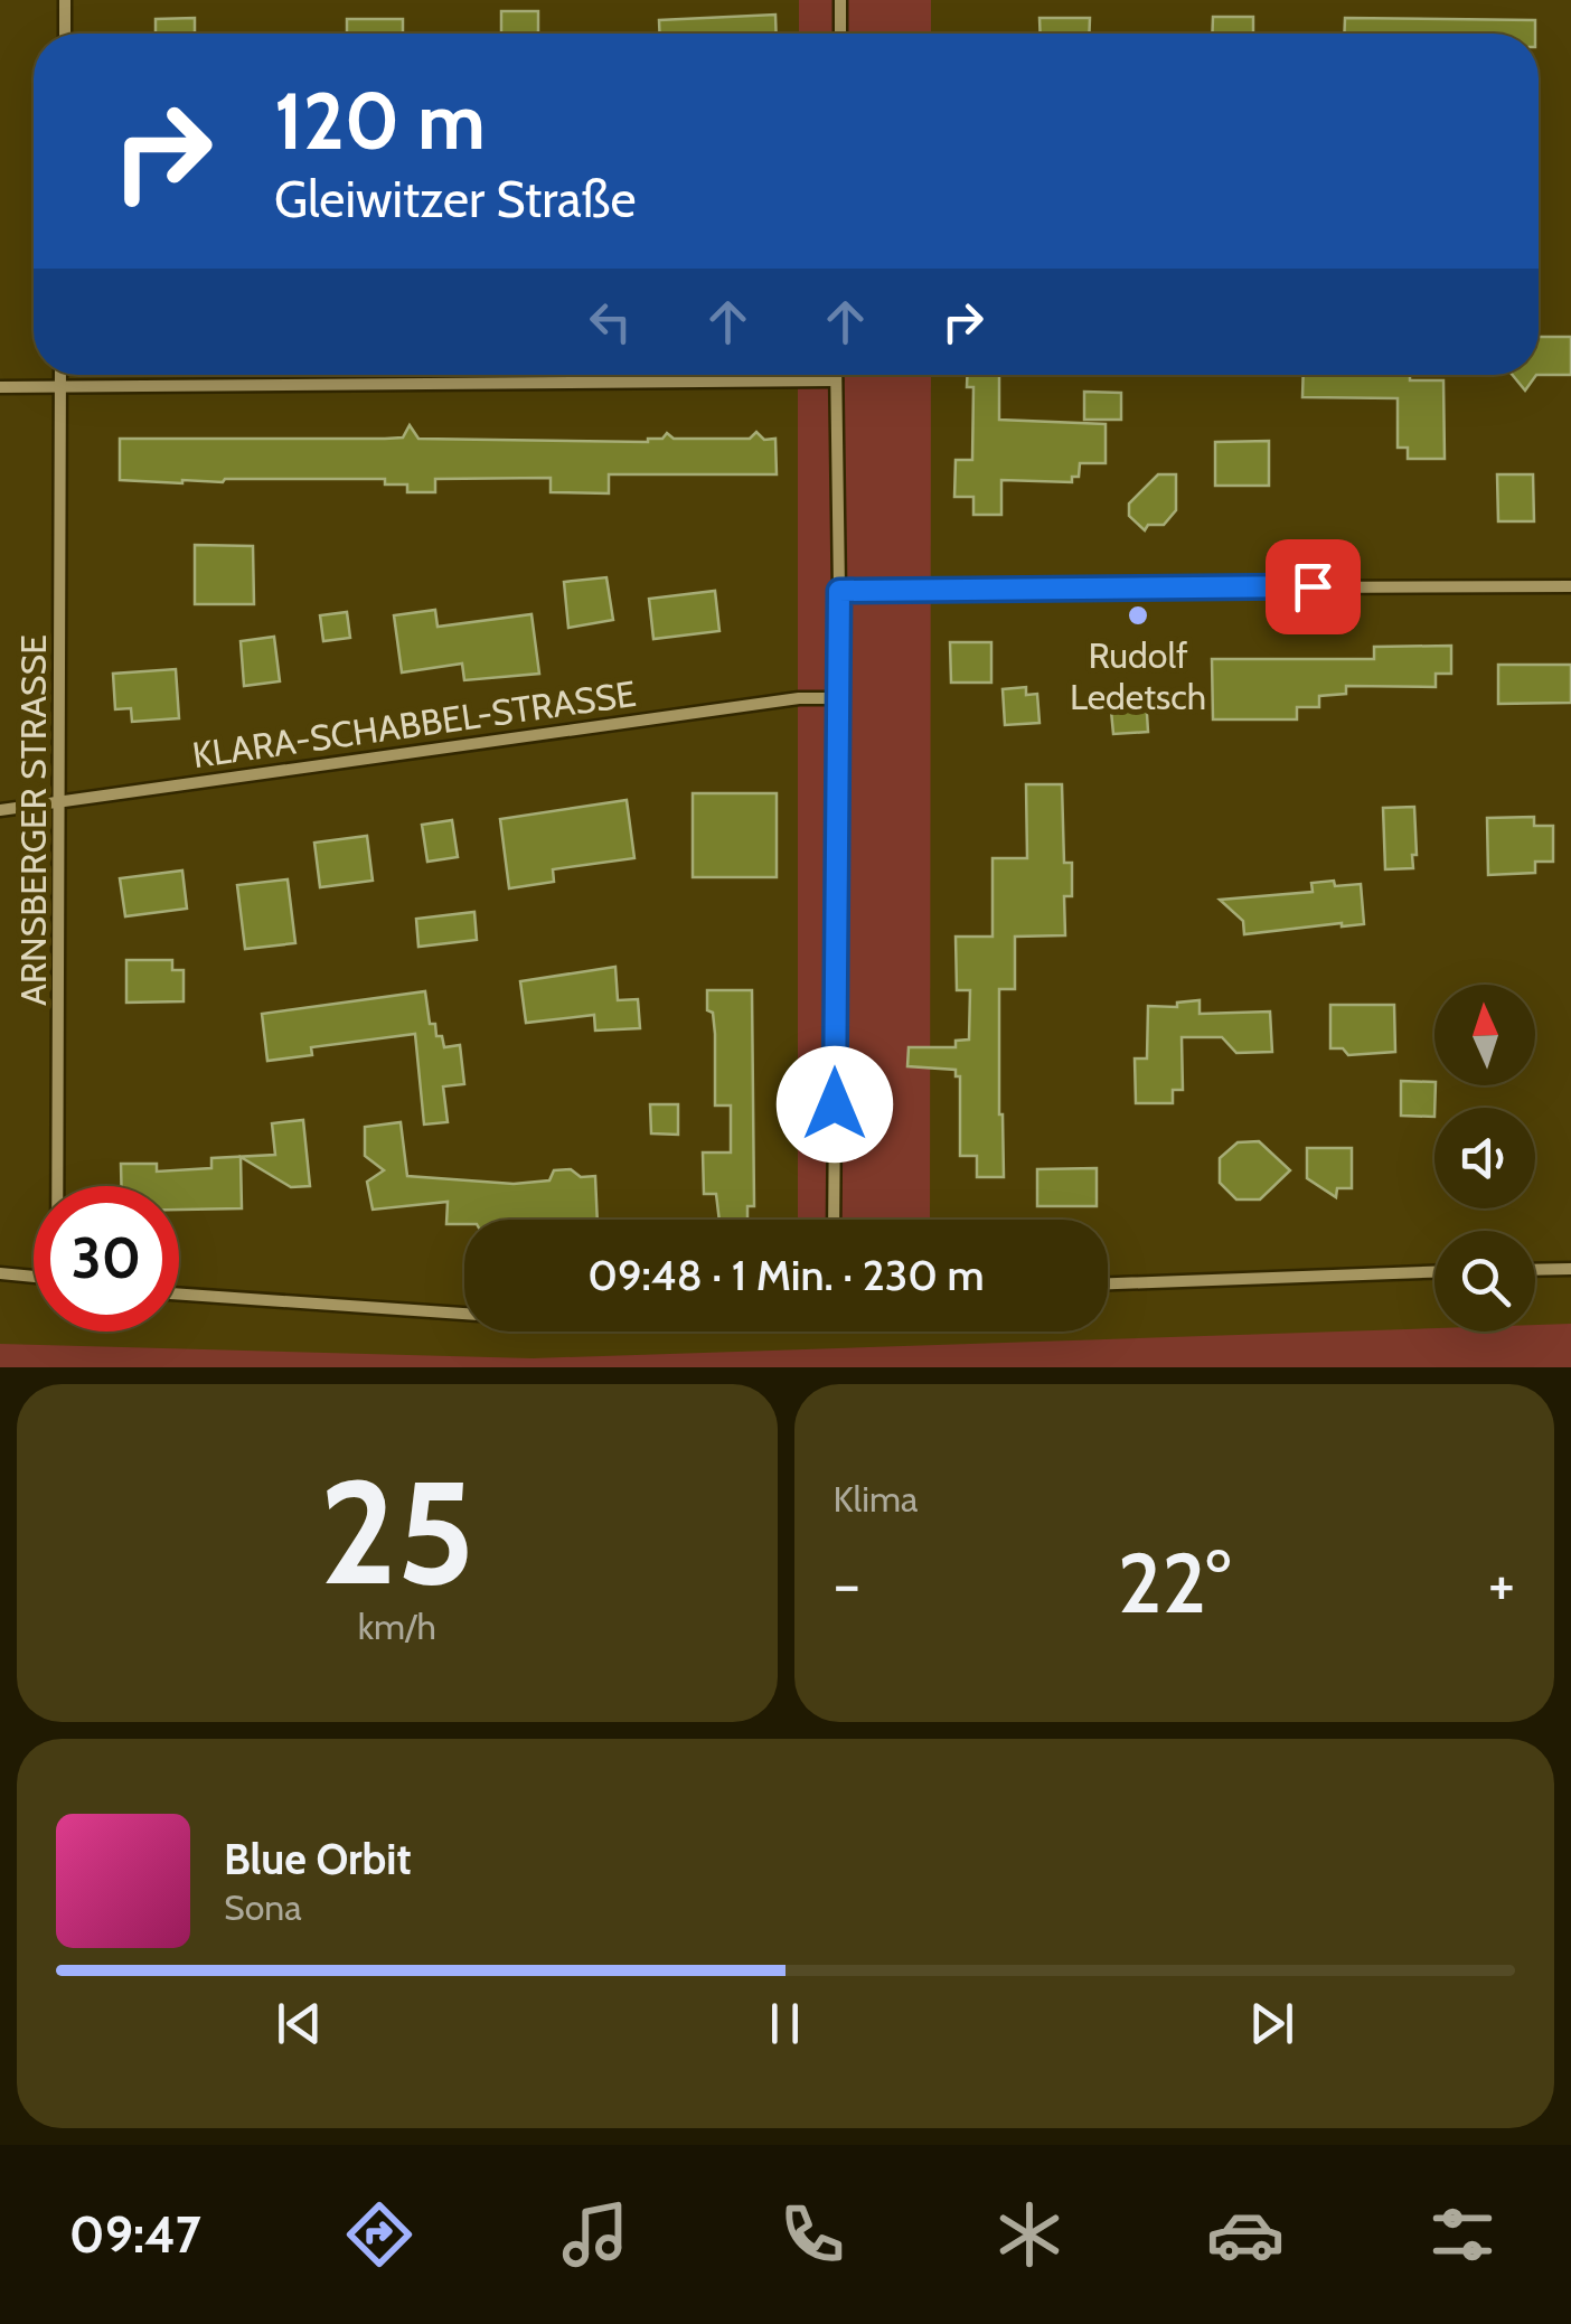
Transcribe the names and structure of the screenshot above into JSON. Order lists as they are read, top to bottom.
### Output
{
  "streets": {
    "street": ["KLARA-SCHABBEL-STRASSE", "ARNSBERGER STRASSE"]
  },
  "crossings": [
    ["KLARA-SCHABBEL-STRASSE", "ARNSBERGER STRASSE"]
  ],
  "places": ["Rudolf Ledetsch"],
  "north": "top",
  "page": {
    "turn": ["120 m", "Gleiwitzer Straße"],
    "limit": "30",
    "trip": "09:48 · 1 Min. · 230 m",
    "tile": [
      ["25", "km/h"],
      "Klima"
    ],
    "heat": ["−", "22°", "+"],
    "song": ["Blue Orbit", "Sona"],
    "tabs": "09:47"
  }
}
